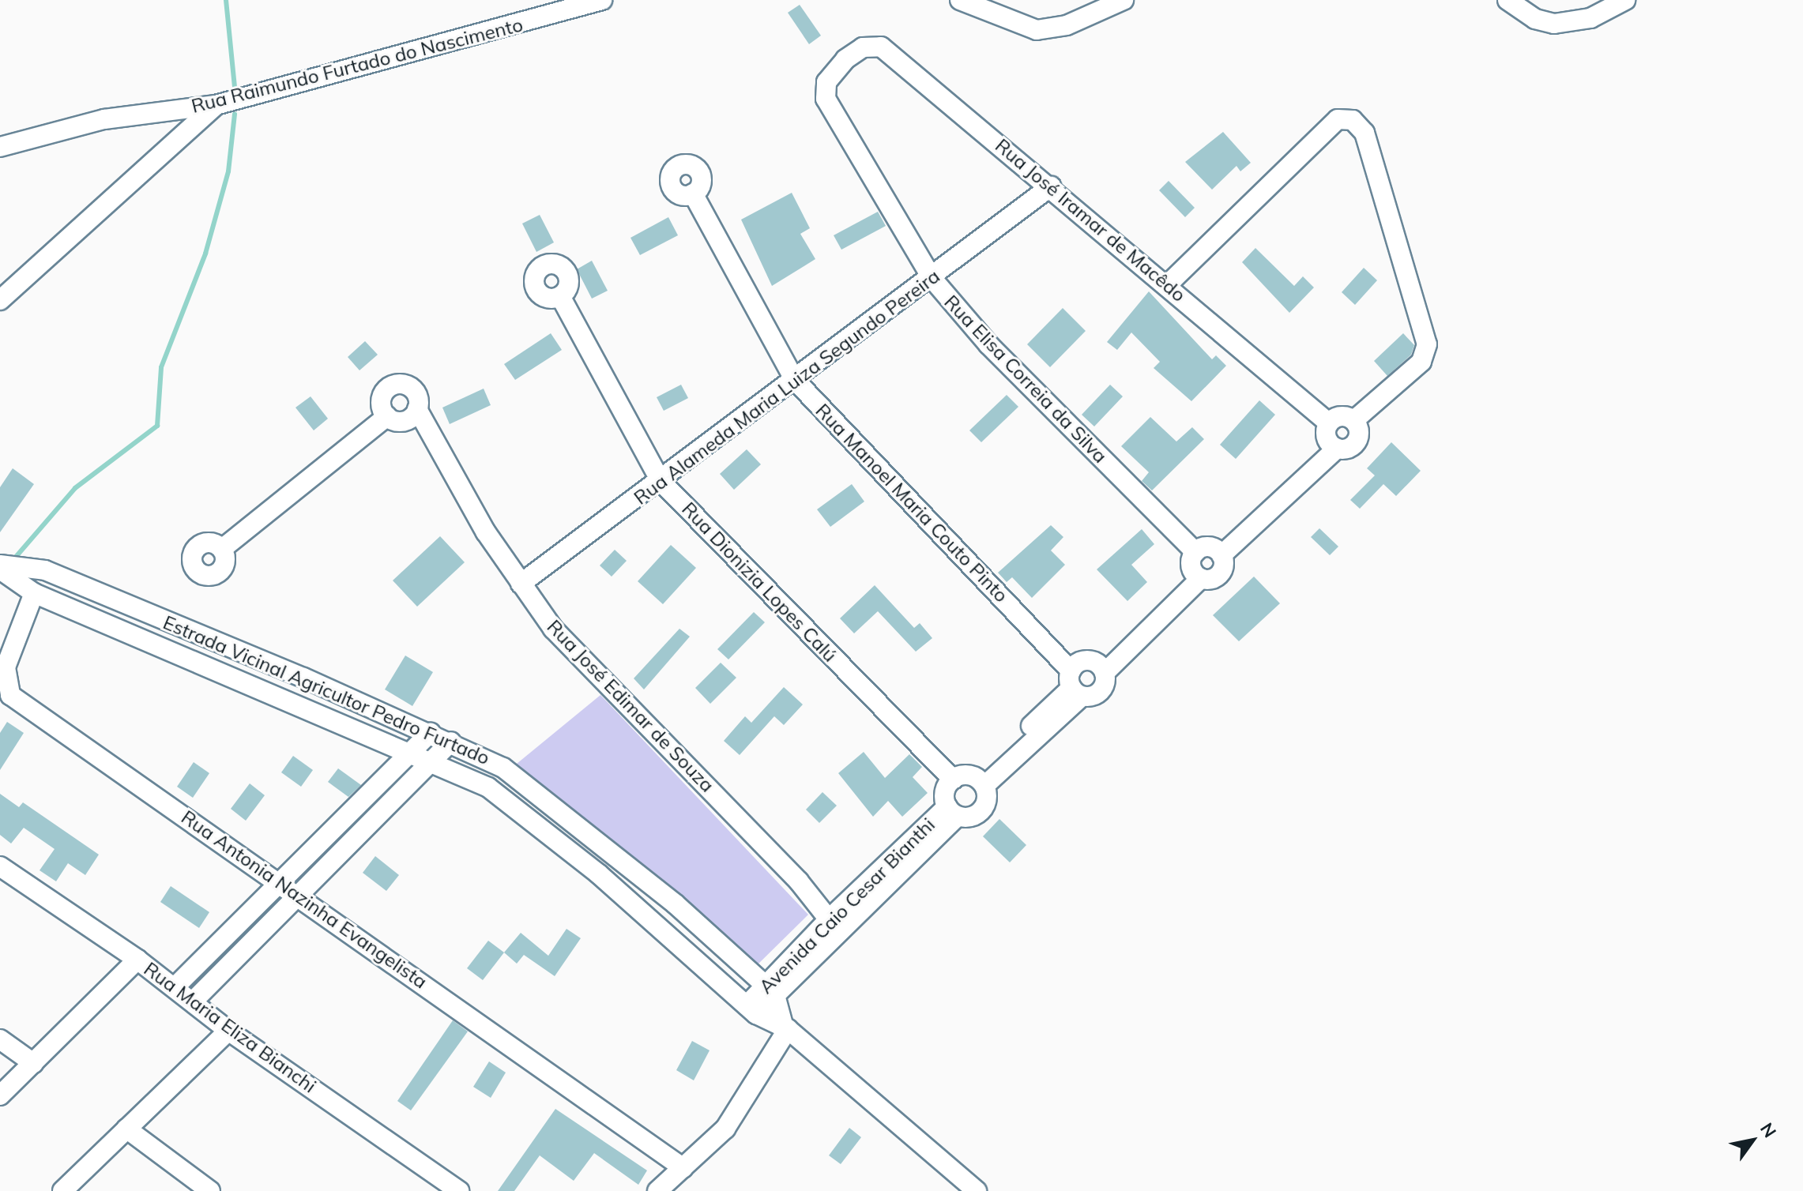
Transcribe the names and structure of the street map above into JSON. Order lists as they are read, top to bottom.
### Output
{
  "streets": {
    "street": [
      "Rua Raimundo Furtado do Nascimento",
      "Rua José Iramar de Macêdo",
      "Rua Elisa Correia da Silva",
      "Rua Alameda Maria Luiza Segundo Pereira",
      "Rua Manoel Maria Couto Pinto",
      "Rua Dionizia Lopes Calú",
      "Estrada Vicinal Agricultor Pedro Furtado",
      "Rua José Edimar de Souza",
      "Rua Antonia Nazinha Evangelista",
      "Avenida Caio Cesar Bianthi",
      "Rua Maria Eliza Bianchi"
    ]
  },
  "crossings": [
    ["Rua José Iramar de Macêdo", "Rua Elisa Correia da Silva"],
    ["Rua José Iramar de Macêdo", "Rua Alameda Maria Luiza Segundo Pereira"],
    ["Rua Elisa Correia da Silva", "Rua Alameda Maria Luiza Segundo Pereira"],
    ["Rua Alameda Maria Luiza Segundo Pereira", "Rua Manoel Maria Couto Pinto"],
    ["Rua Alameda Maria Luiza Segundo Pereira", "Rua Dionizia Lopes Calú"],
    ["Rua Alameda Maria Luiza Segundo Pereira", "Rua José Edimar de Souza"],
    ["Rua Dionizia Lopes Calú", "Avenida Caio Cesar Bianthi"],
    ["Estrada Vicinal Agricultor Pedro Furtado", "Rua Antonia Nazinha Evangelista"],
    ["Estrada Vicinal Agricultor Pedro Furtado", "Avenida Caio Cesar Bianthi"],
    ["Rua José Edimar de Souza", "Avenida Caio Cesar Bianthi"]
  ],
  "north": "top right"
}
